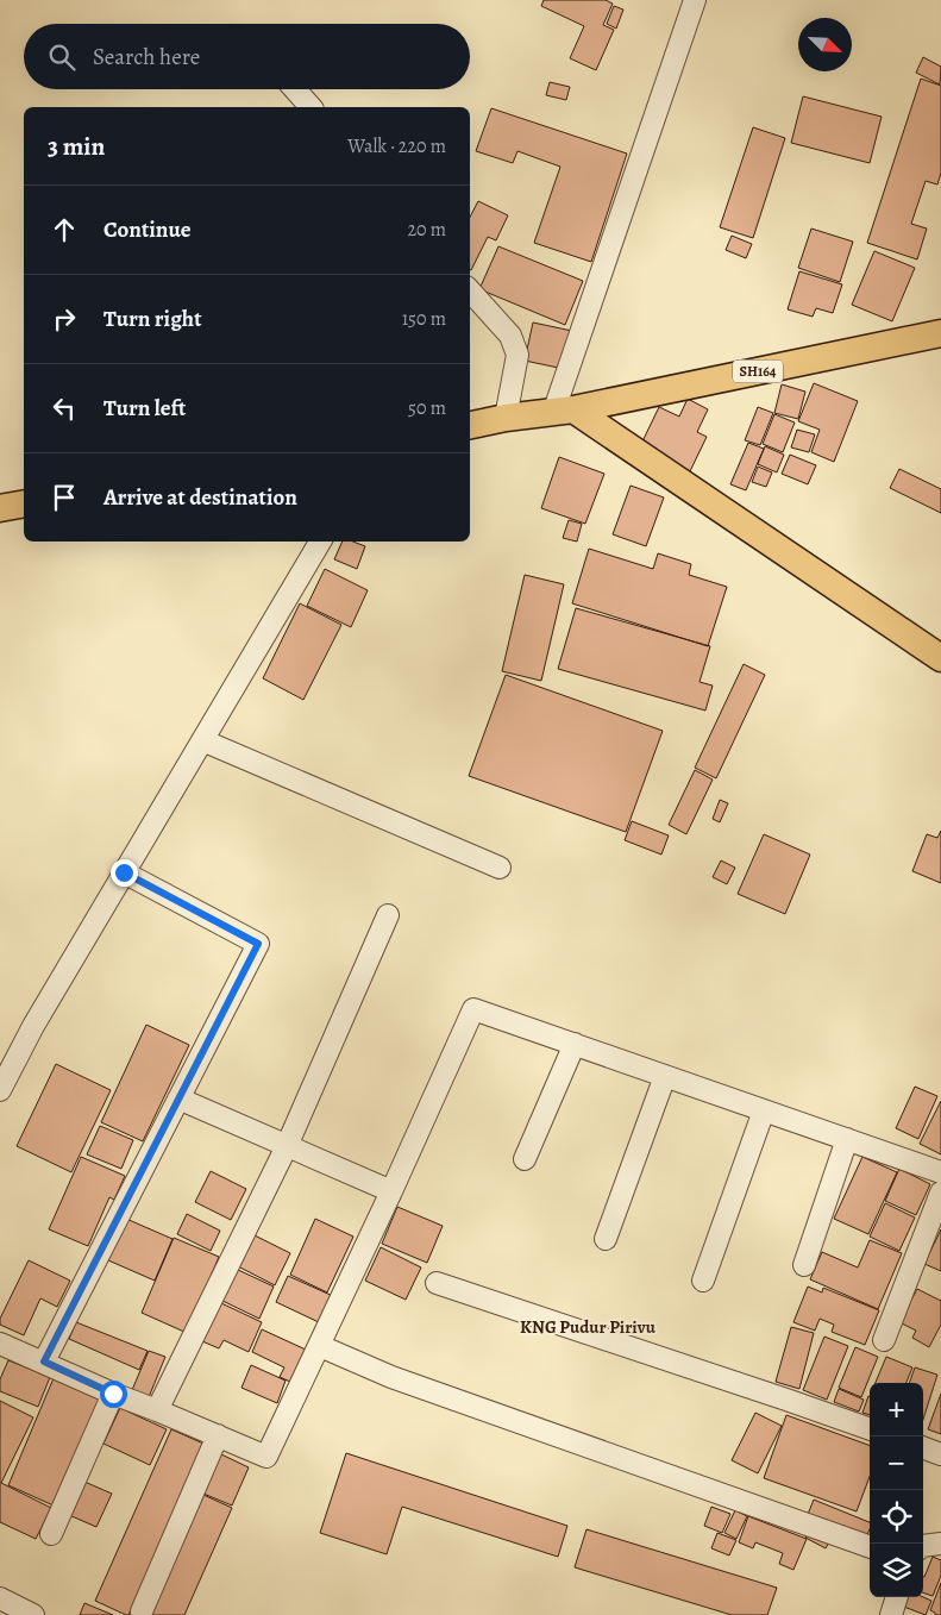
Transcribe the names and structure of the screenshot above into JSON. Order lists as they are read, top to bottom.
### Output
{
  "streets": {
    "main road": ["SH164"]
  },
  "districts": ["KNG Pudur Pirivu"],
  "north": "bottom right",
  "page": {
    "search": "Search here",
    "heading": ["3 min", "Walk · 220 m"],
    "list": [
      ["Continue", "20 m"],
      ["Turn right", "150 m"],
      ["Turn left", "50 m"],
      "Arrive at destination"
    ],
    "map_buttons": ["+", "−"]
  }
}
